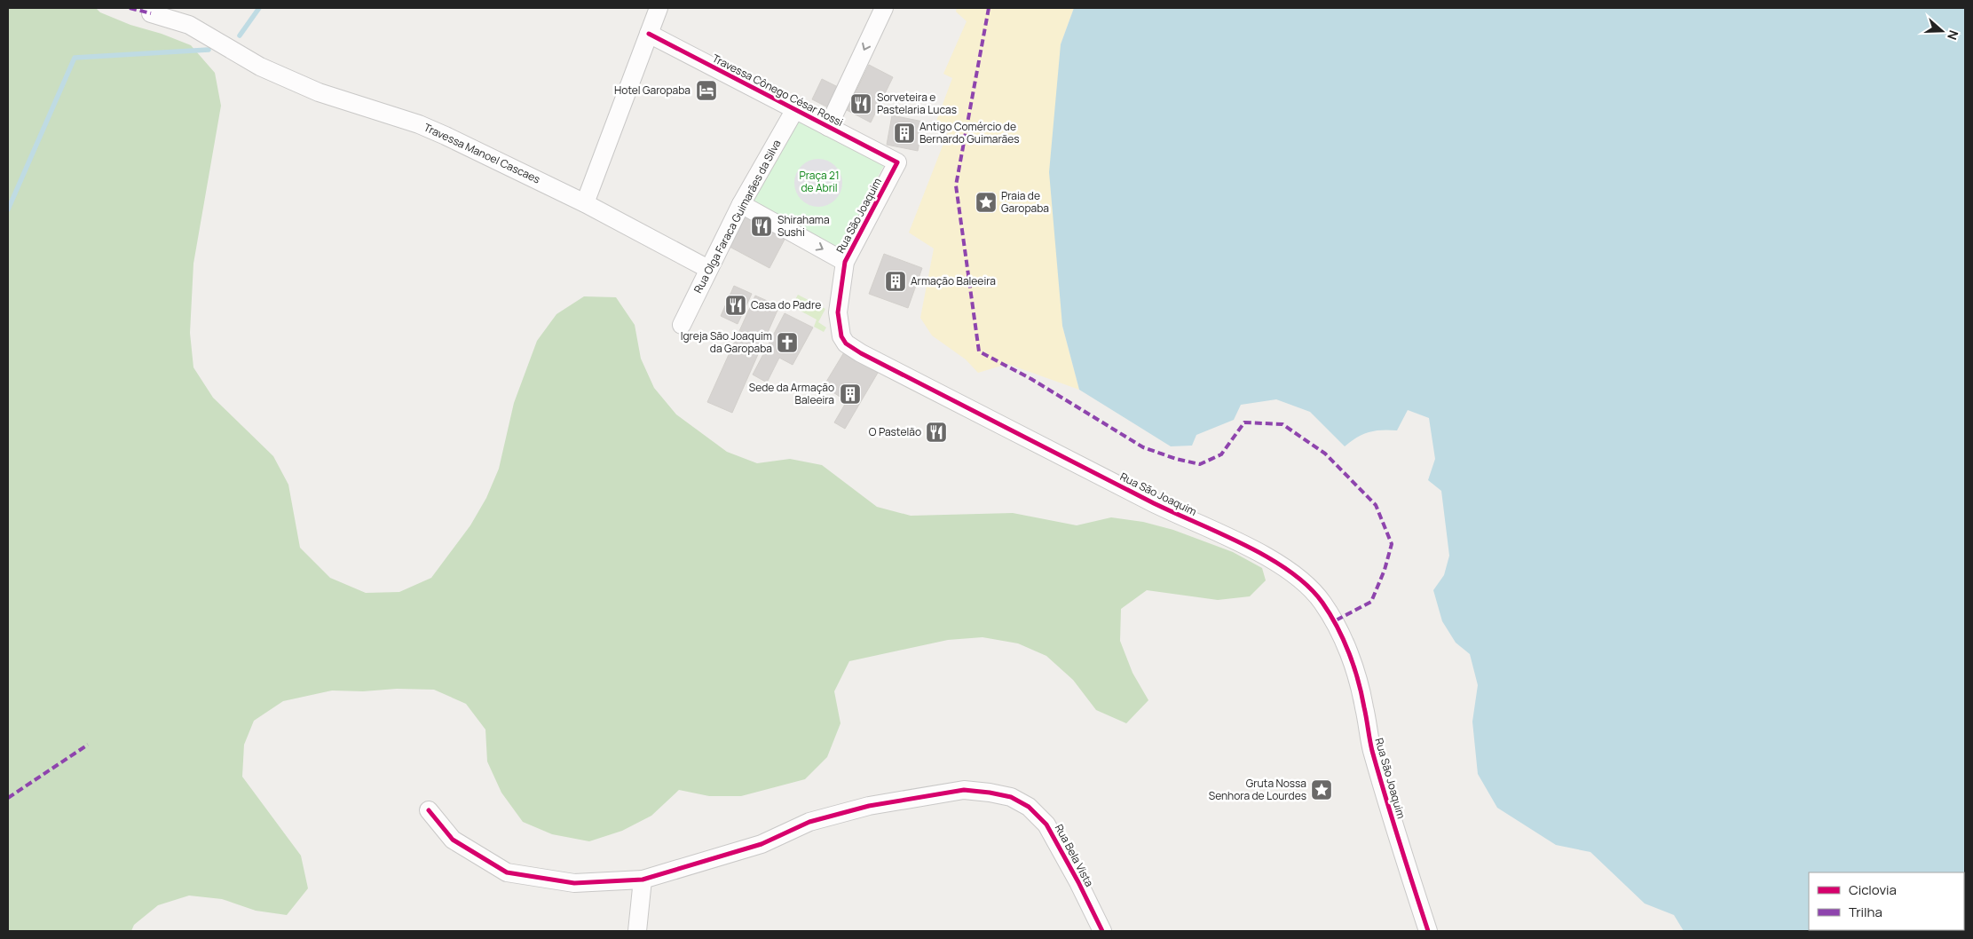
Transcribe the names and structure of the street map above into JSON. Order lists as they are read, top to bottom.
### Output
{
  "streets": {
    "street": [
      "Travessa Cônego César Rossi",
      "Travessa Manoel Cascaes",
      "Rua São Joaquim",
      "Rua Olga Faraca Guimarães da Silva",
      "Rua Bela Vista"
    ]
  },
  "crossings": [
    ["Travessa Cônego César Rossi", "Rua São Joaquim"],
    ["Travessa Cônego César Rossi", "Rua Olga Faraca Guimarães da Silva"],
    ["Travessa Manoel Cascaes", "Rua Olga Faraca Guimarães da Silva"]
  ],
  "parks": ["Praça 21 de Abril"],
  "places": {
    "hotel": ["Hotel Garopaba"],
    "restaurant": [
      "Sorveteira e Pastelaria Lucas",
      "Shirahama Sushi",
      "Casa do Padre",
      "O Pastelão"
    ],
    "building": ["Antigo Comércio de Bernardo Guimarães", "Armação Baleeira", "Sede da Armação Baleeira"],
    "place": ["Praia de Garopaba", "Gruta Nossa Senhora de Lourdes"],
    "church": ["Igreja São Joaquim da Garopaba"]
  },
  "legend": ["Ciclovia", "Trilha"],
  "north": "right"
}
